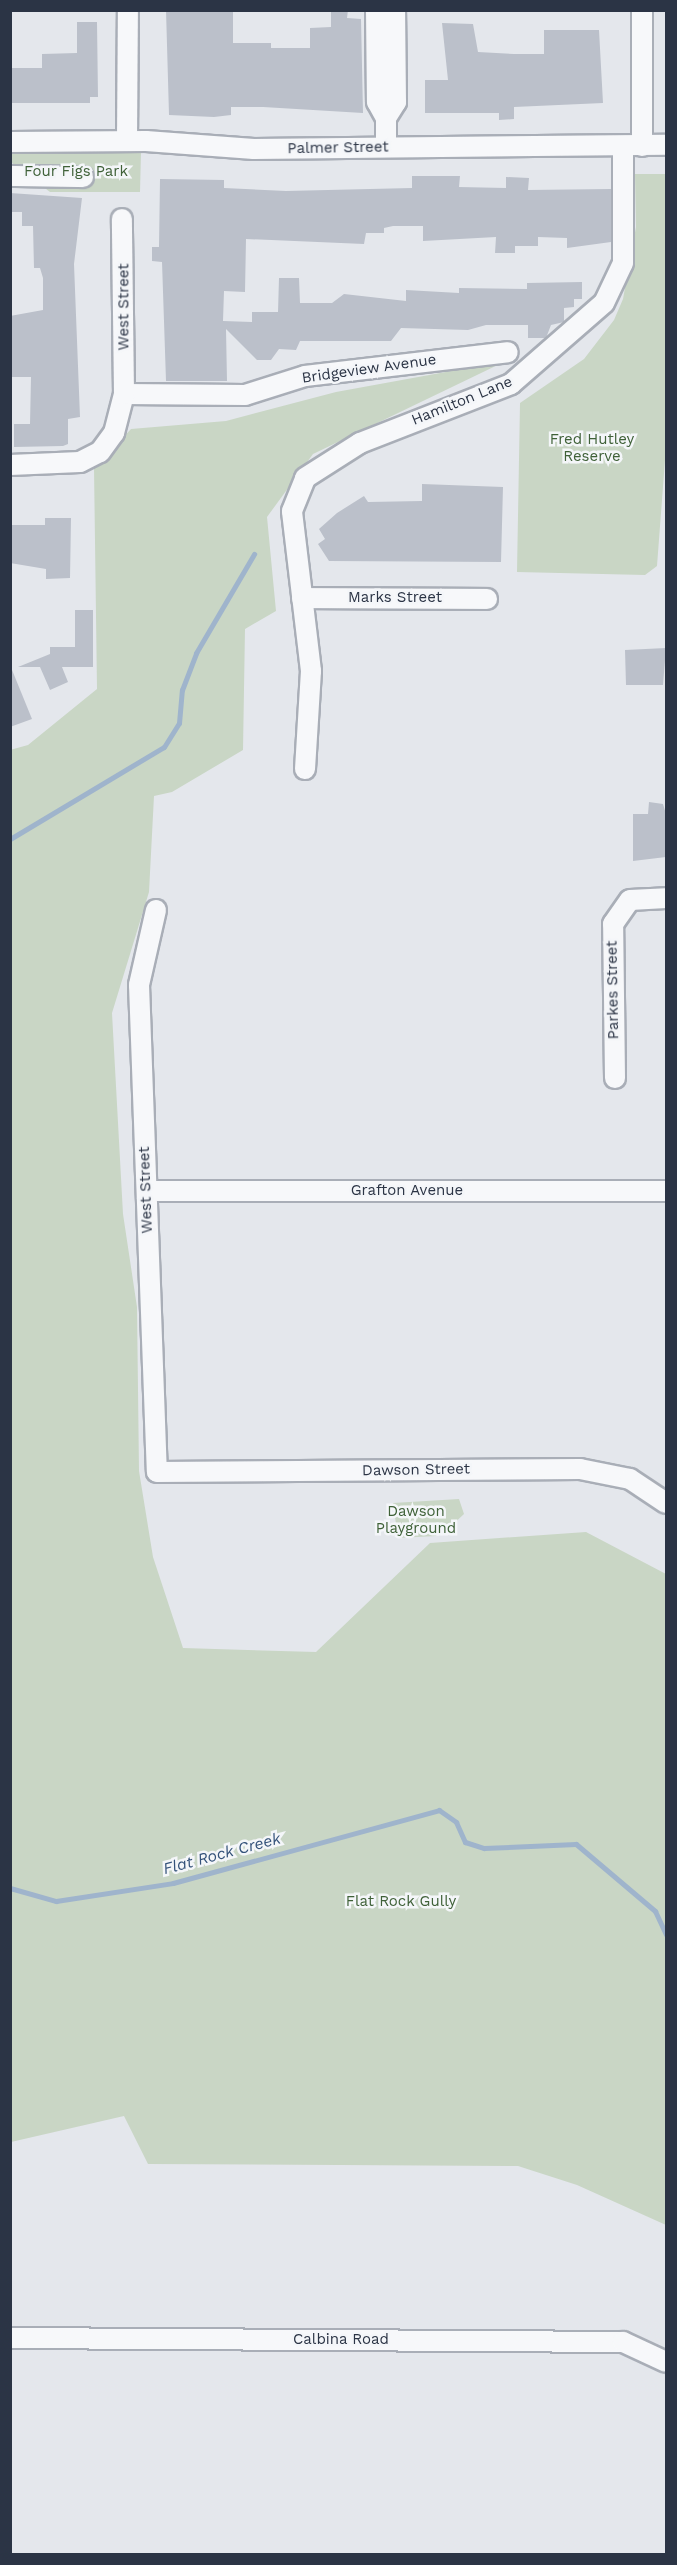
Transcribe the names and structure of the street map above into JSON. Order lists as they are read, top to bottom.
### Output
{
  "streets": {
    "street": [
      "Palmer Street",
      "West Street",
      "Bridgeview Avenue",
      "Hamilton Lane",
      "Marks Street",
      "Parkes Street",
      "Grafton Avenue",
      "Dawson Street",
      "Calbina Road"
    ]
  },
  "crossings": [
    ["Palmer Street", "Hamilton Lane"],
    ["West Street", "Bridgeview Avenue"],
    ["West Street", "Grafton Avenue"],
    ["West Street", "Dawson Street"],
    ["Hamilton Lane", "Marks Street"]
  ],
  "water": ["Flat Rock Creek"],
  "parks": [
    "Four Figs Park",
    "Fred Hutley Reserve",
    "Dawson Playground",
    "Flat Rock Gully"
  ]
}
